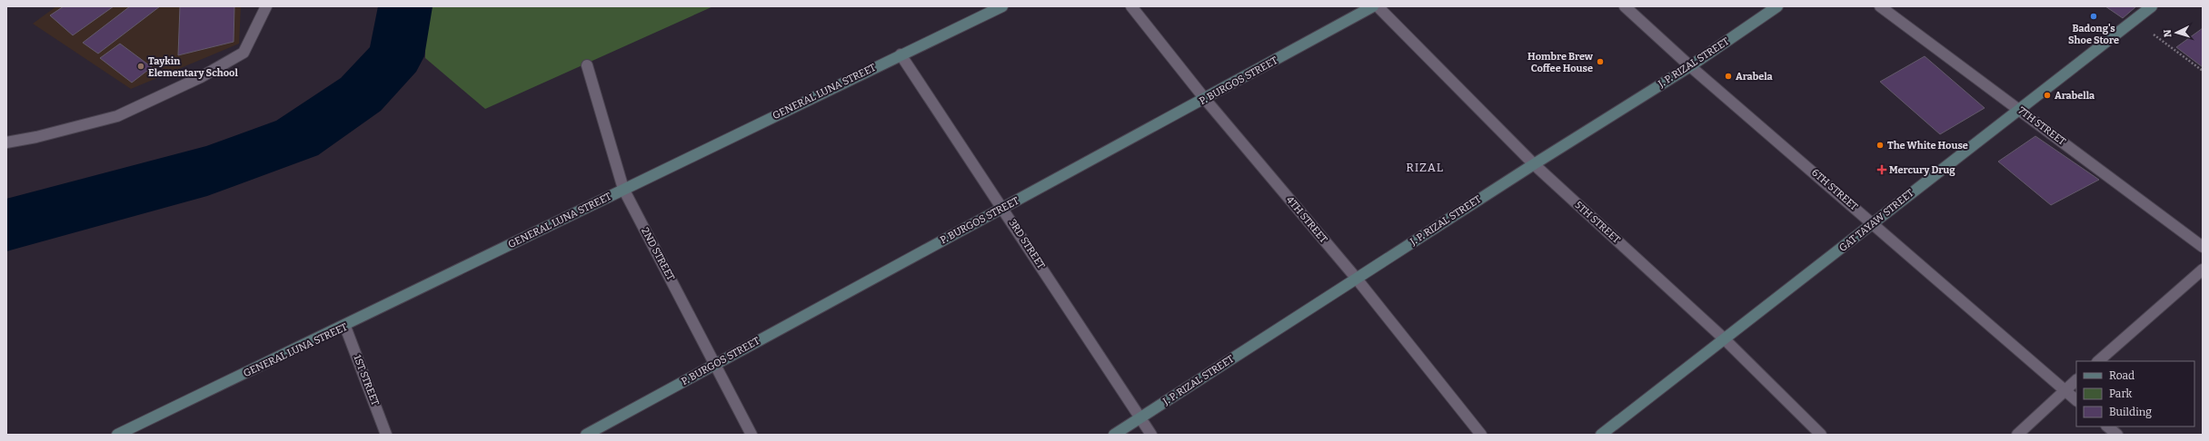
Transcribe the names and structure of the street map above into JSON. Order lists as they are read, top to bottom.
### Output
{
  "streets": {
    "street": [
      "J. P. RIZAL STREET",
      "P. BURGOS STREET",
      "GENERAL LUNA STREET",
      "7TH STREET",
      "6TH STREET",
      "4TH STREET",
      "GAT TAYAW STREET",
      "5TH STREET",
      "3RD STREET",
      "2ND STREET",
      "1ST STREET"
    ]
  },
  "crossings": [
    ["J. P. RIZAL STREET", "6TH STREET"],
    ["J. P. RIZAL STREET", "4TH STREET"],
    ["J. P. RIZAL STREET", "5TH STREET"],
    ["J. P. RIZAL STREET", "3RD STREET"],
    ["P. BURGOS STREET", "4TH STREET"],
    ["P. BURGOS STREET", "3RD STREET"],
    ["P. BURGOS STREET", "2ND STREET"],
    ["GENERAL LUNA STREET", "3RD STREET"],
    ["GENERAL LUNA STREET", "2ND STREET"],
    ["GENERAL LUNA STREET", "1ST STREET"],
    ["7TH STREET", "GAT TAYAW STREET"],
    ["6TH STREET", "GAT TAYAW STREET"],
    ["GAT TAYAW STREET", "5TH STREET"]
  ],
  "districts": ["RIZAL"],
  "places": {
    "other": [
      "Badong's Shoe Store",
      "Hombre Brew Coffee House",
      "Taykin Elementary School",
      "Arabela",
      "Arabella",
      "The White House"
    ],
    "health": ["Mercury Drug"]
  },
  "legend": ["Road", "Park", "Building"],
  "north": "left"
}
